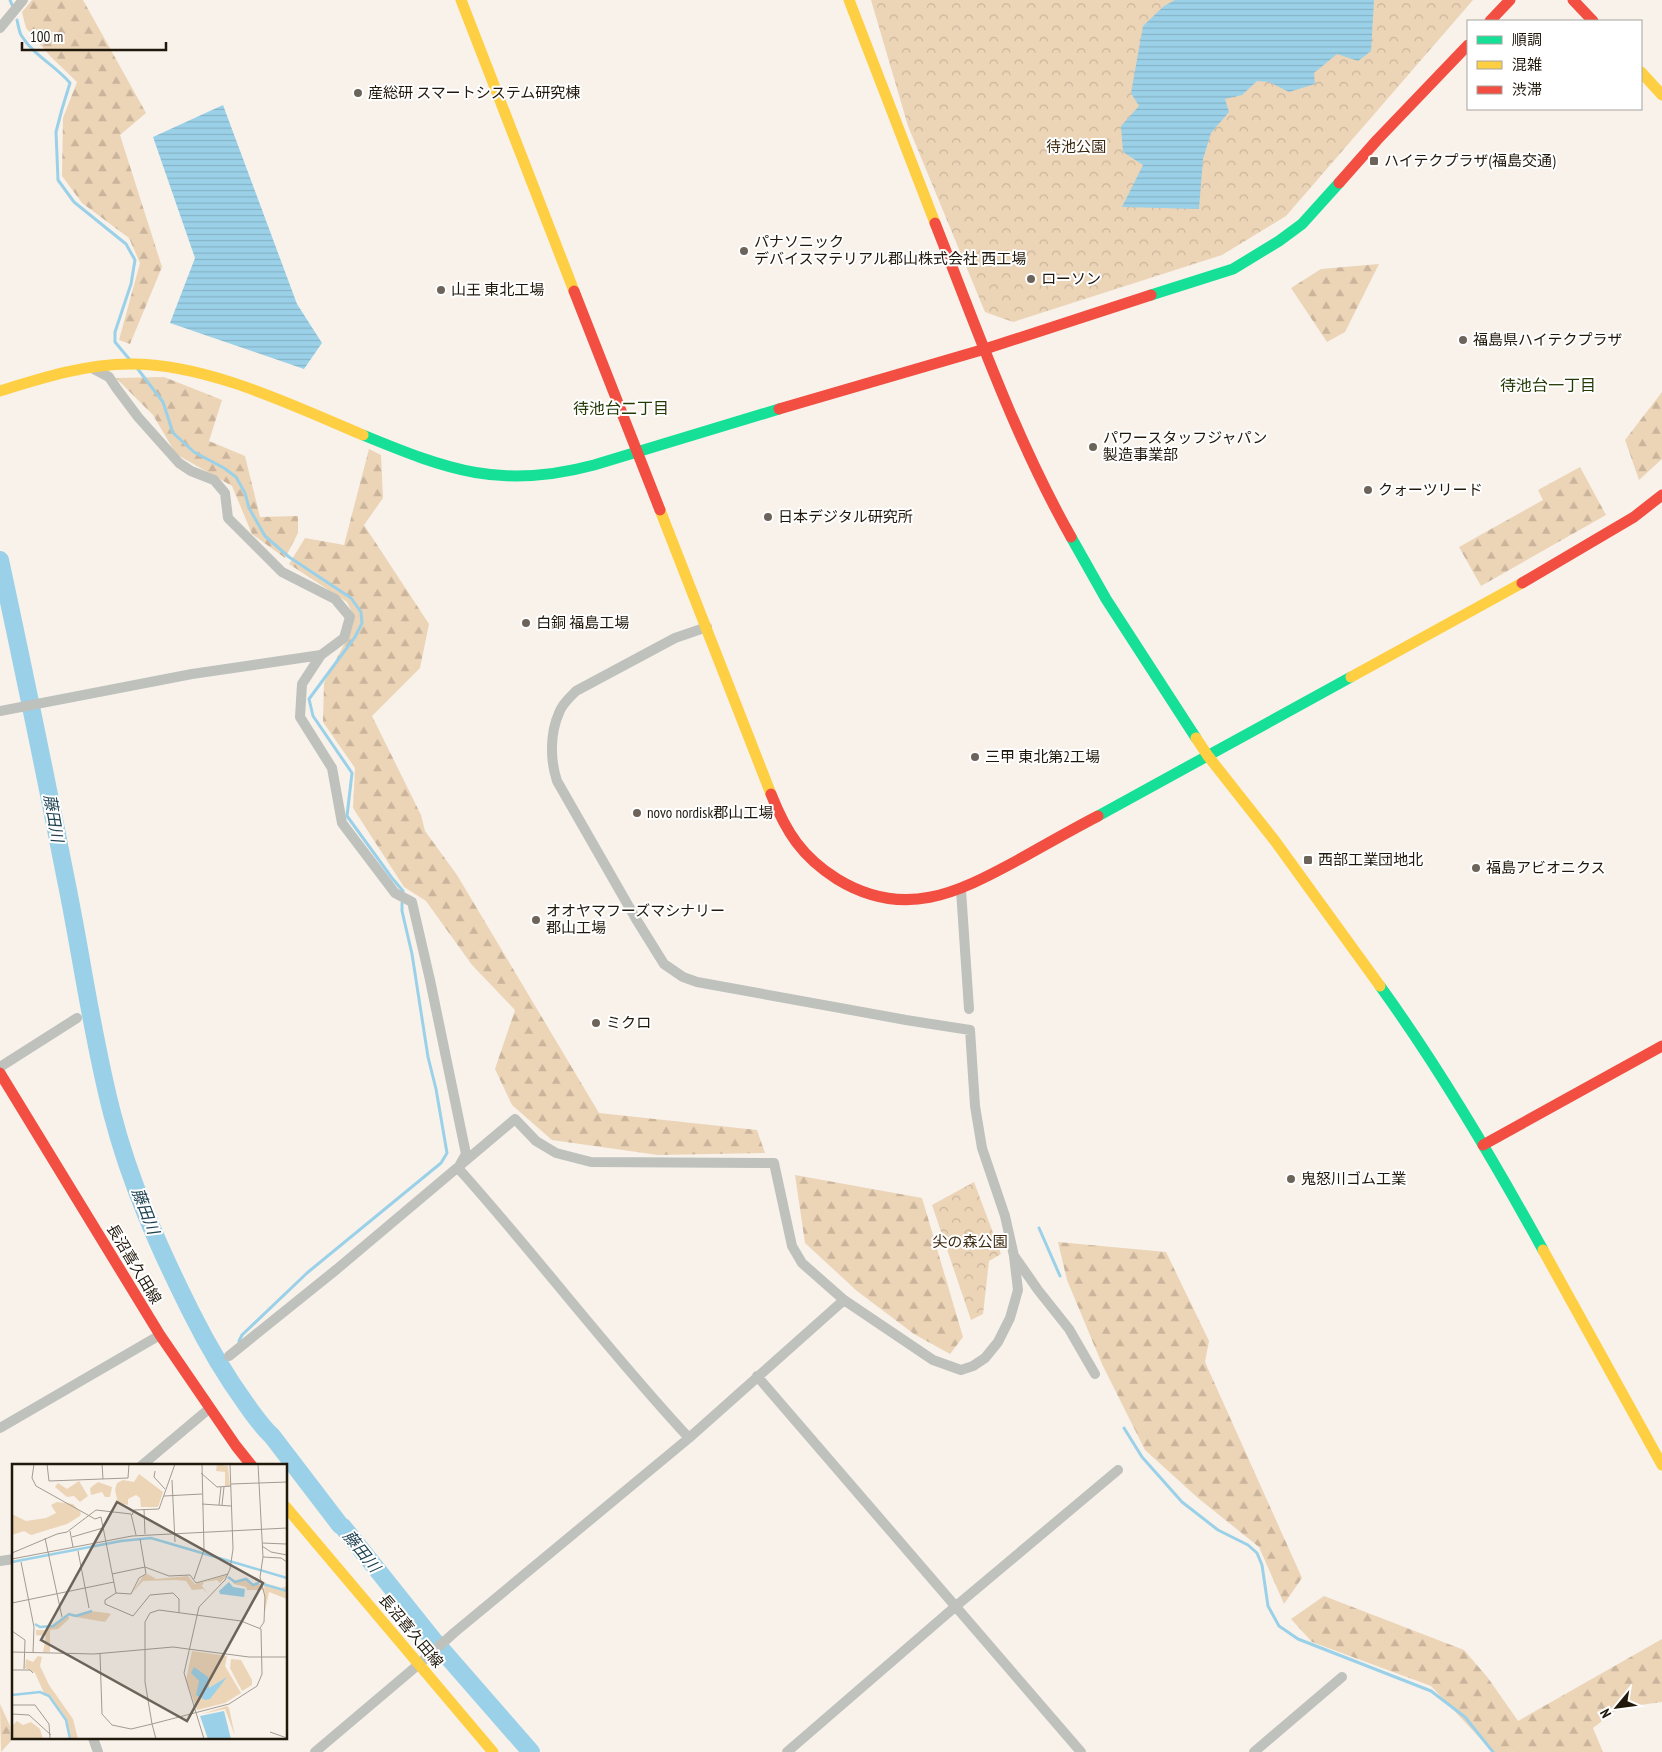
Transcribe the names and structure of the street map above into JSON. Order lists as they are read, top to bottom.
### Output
{
  "streets": {
    "street": ["長沼喜久田線"]
  },
  "districts": ["待池台一丁目", "待池台二丁目"],
  "water": ["藤田川"],
  "parks": ["待池公園", "尖の森公園"],
  "places": {
    "other": [
      "産総研 スマートシステム研究棟",
      "パナソニック デバイスマテリアル郡山株式会社 西工場",
      "ローソン",
      "山王 東北工場",
      "福島県ハイテクプラザ",
      "パワースタッフジャパン 製造事業部",
      "クォーツリード",
      "日本デジタル研究所",
      "白銅 福島工場",
      "三甲 東北第2工場",
      "novo nordisk郡山工場",
      "福島アビオニクス",
      "オオヤマフーズマシナリー 郡山工場",
      "ミクロ",
      "鬼怒川ゴム工業"
    ],
    "transit": ["ハイテクプラザ(福島交通)", "西部工業団地北"]
  },
  "legend": ["順調", "混雑", "渋滞"],
  "scale_bar": "100 m",
  "north": "bottom left"
}
